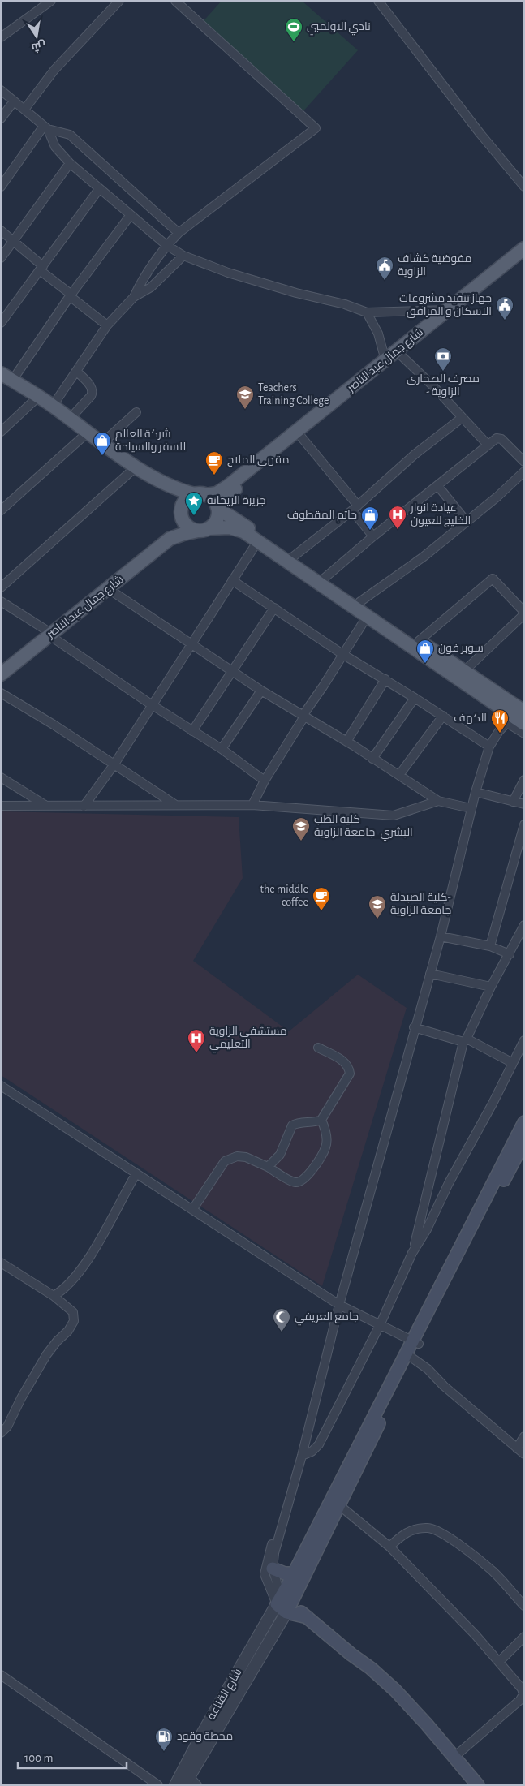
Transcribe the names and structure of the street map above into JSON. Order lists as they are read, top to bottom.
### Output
{
  "streets": {
    "main road": ["شارع جمال عبد الناصر"],
    "street": ["شارع القناعة"]
  },
  "places": {
    "sports": ["نادي الاولمبي"],
    "public building": ["مفوضية كشاف الزاوية", "جهاز تنفيذ مشروعات الاسكان و المرافق"],
    "bank": ["مصرف الصحارى - الزاوية"],
    "school or university": ["Teachers Training College", "كلية الطب البشري_جامعة الزاوية", "كلية الصيدلة- جامعة الزاوية"],
    "shop": ["شركة العالم للسفر والسياحة", "حاتم المقطوف", "سوبر فون"],
    "cafe": ["مقهى الملاح", "the middle coffee"],
    "place": ["جزيرة الريحانة"],
    "hospital": ["عيادة انوار الخليج للعيون", "مستشفى الزاوية التعليمي"],
    "restaurant": ["الكهف"],
    "mosque": ["جامع العريفي"],
    "fuel station": ["محطة وقود"]
  },
  "scale_bar": "100 m",
  "north": "bottom"
}
